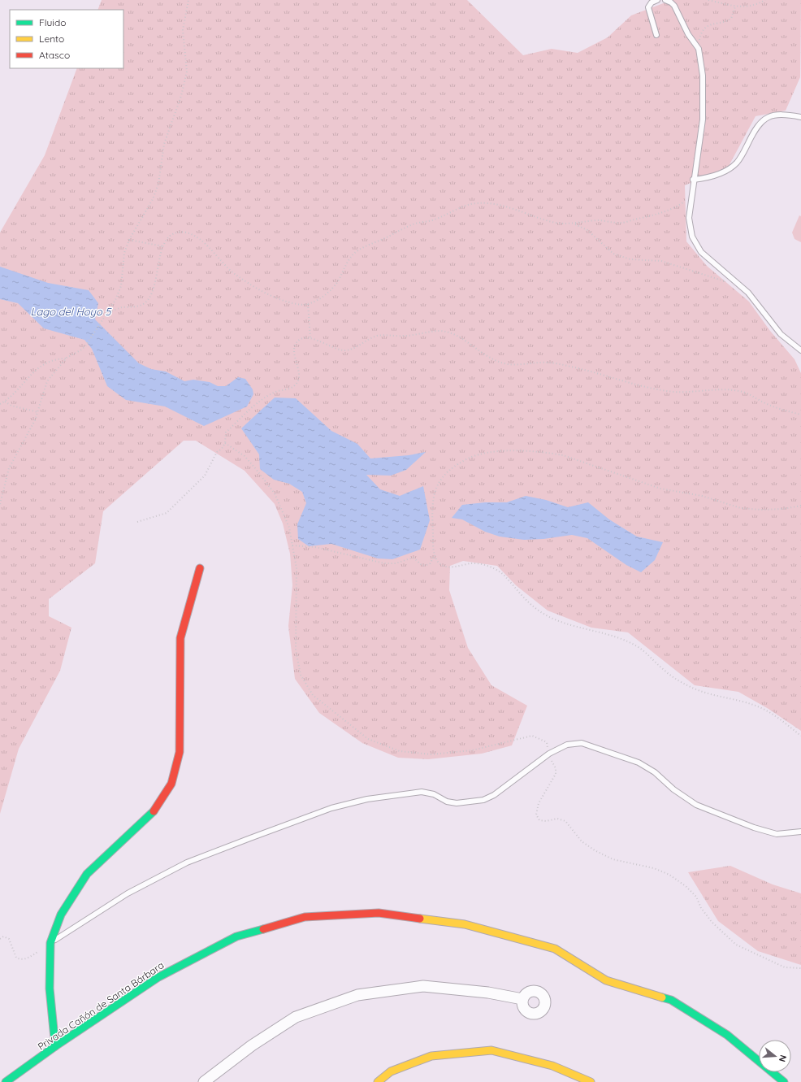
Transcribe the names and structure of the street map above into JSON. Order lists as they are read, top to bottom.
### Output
{
  "streets": {
    "street": ["Privada Cañón de Santa Bárbara"]
  },
  "water": ["Lago del Hoyo 5"],
  "legend": ["Fluido", "Lento", "Atasco"],
  "north": "right"
}
